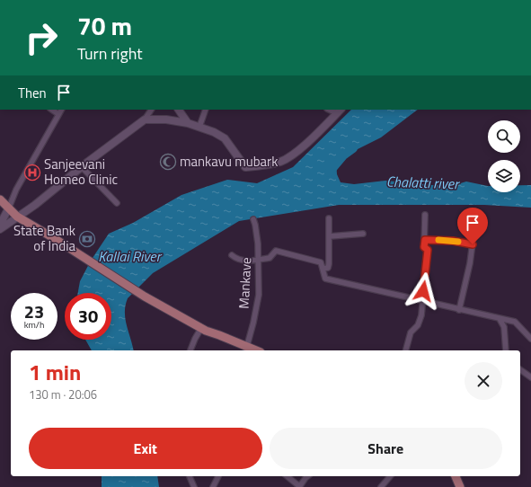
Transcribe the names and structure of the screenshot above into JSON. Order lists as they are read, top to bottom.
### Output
{
  "streets": {
    "street": ["Mankave"]
  },
  "water": ["Chalatti river", "Kallai River"],
  "places": {
    "mosque": ["mankavu mubark"],
    "hospital": ["Sanjeevani Homeo Clinic"],
    "bank": ["State Bank of India"]
  },
  "page": {
    "turn": ["70 m", "Turn right"],
    "then": "Then",
    "speed": "23 km/h",
    "limit": "30",
    "heading": ["1 min", "130 m · 20:06"],
    "buttons": ["Exit", "Share"]
  }
}
